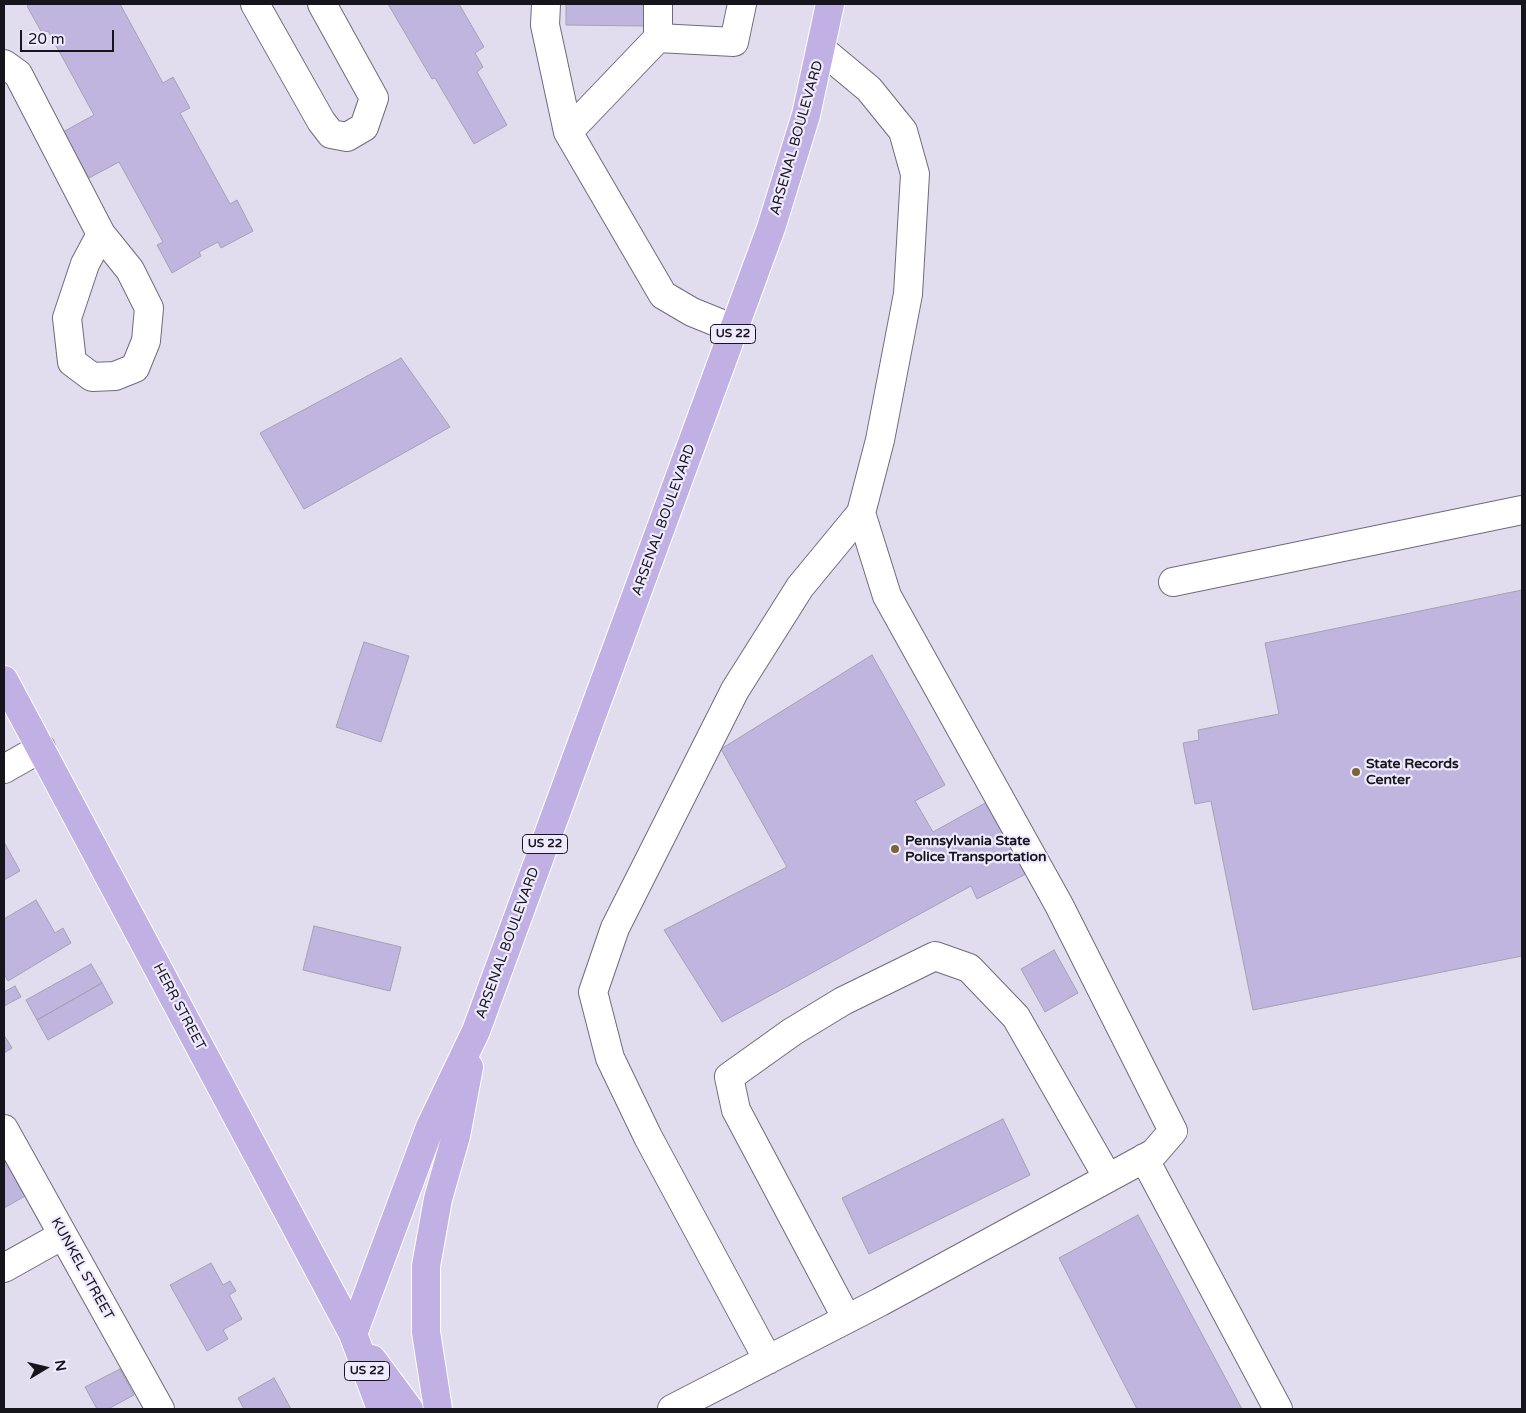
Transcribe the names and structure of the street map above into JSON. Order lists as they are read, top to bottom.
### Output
{
  "streets": {
    "main road": ["ARSENAL BOULEVARD", "US 22", "HERR STREET"],
    "street": ["KUNKEL STREET"]
  },
  "crossings": [
    ["ARSENAL BOULEVARD", "HERR STREET"]
  ],
  "places": ["State Records Center", "Pennsylvania State Police Transportation"],
  "scale_bar": "20 m",
  "north": "right"
}
